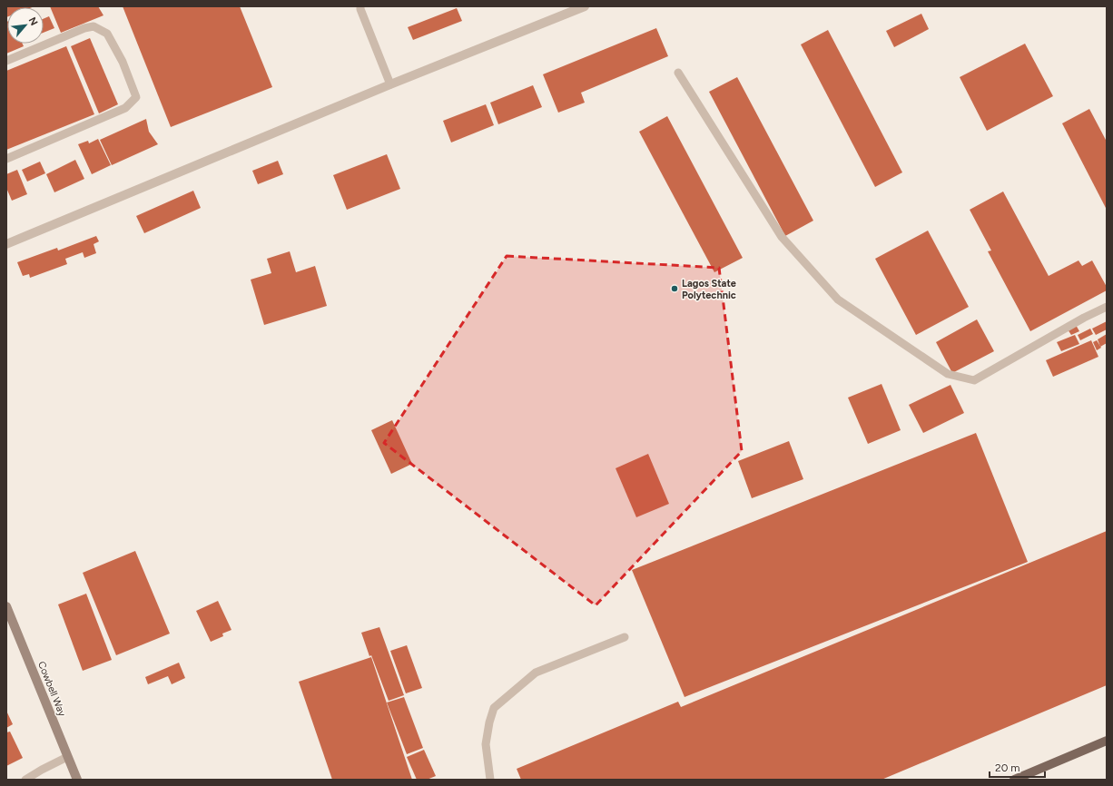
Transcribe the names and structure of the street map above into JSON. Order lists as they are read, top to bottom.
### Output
{
  "streets": {
    "street": ["Cowbell Way"]
  },
  "places": ["Lagos State Polytechnic"],
  "scale_bar": "20 m",
  "north": "top right"
}
